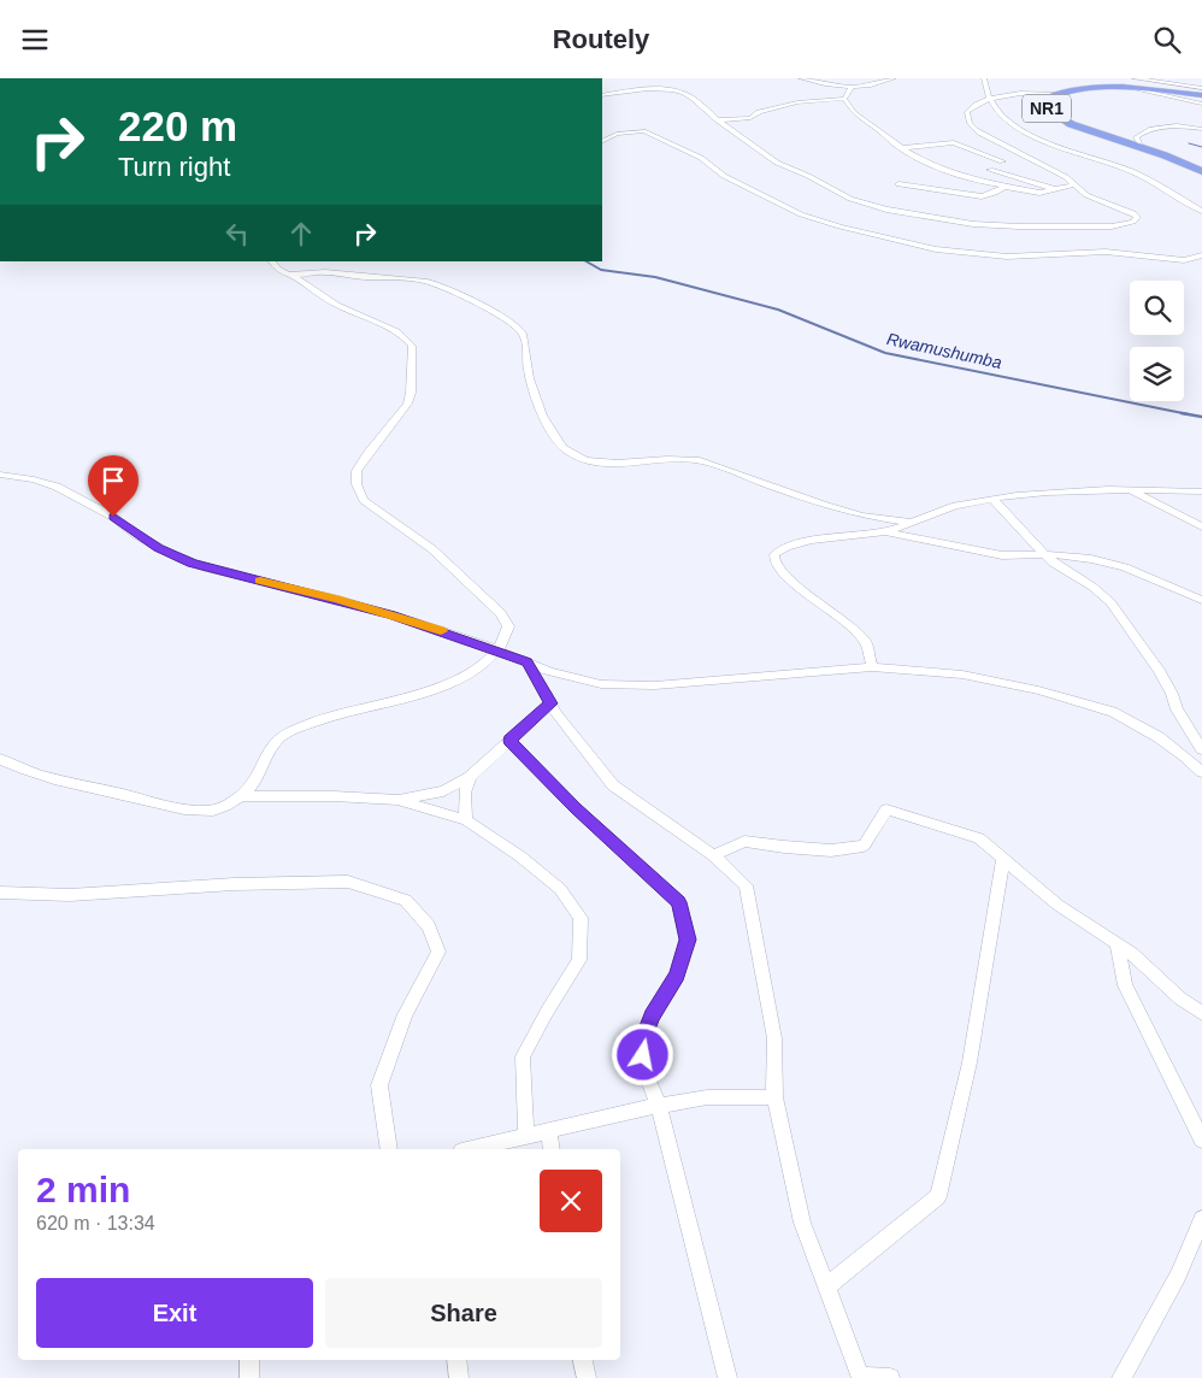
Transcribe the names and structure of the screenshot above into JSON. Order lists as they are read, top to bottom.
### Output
{
  "streets": {
    "highway": ["NR1"]
  },
  "water": ["Rwamushumba"],
  "page": {
    "header": "Routely",
    "turn": ["220 m", "Turn right"],
    "heading": ["2 min", "620 m · 13:34"],
    "buttons": ["Exit", "Share"]
  }
}
